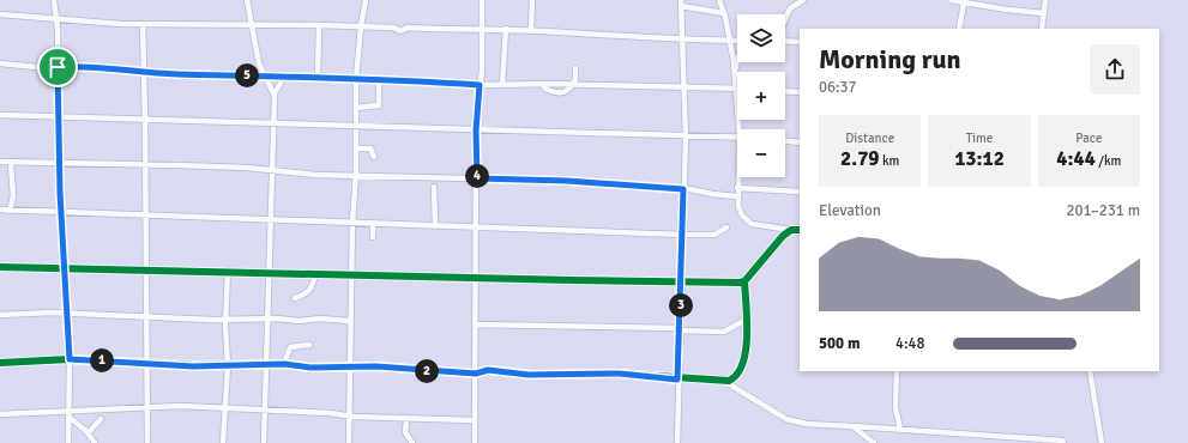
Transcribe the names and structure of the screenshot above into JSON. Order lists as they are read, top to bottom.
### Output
{
  "page": {
    "map_buttons": ["+", "−"],
    "heading": ["Morning run", "06:37"],
    "pins": [
      "5",
      "4",
      "3",
      "1",
      "2"
    ],
    "stats": [
      ["Distance", "2.79 km"],
      ["Time", "13:12"],
      ["Pace", "4:44 /km"]
    ],
    "chart": ["Elevation", "201–231 m"],
    "list": [
      {
        "name": "500 m",
        "note": "4:48"
      }
    ]
  }
}
